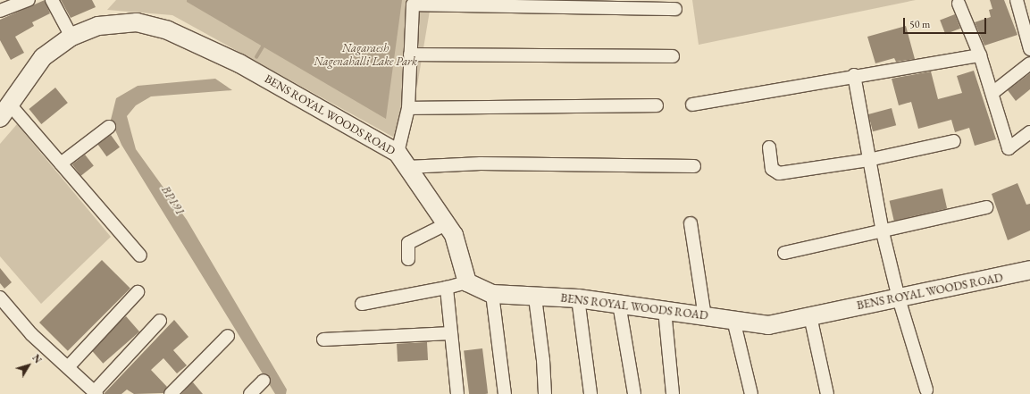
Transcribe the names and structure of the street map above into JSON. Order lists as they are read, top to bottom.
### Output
{
  "streets": {
    "street": ["BENS ROYAL WOODS ROAD"]
  },
  "water": ["BP191"],
  "parks": ["Nagaraesh Nagenahalli Lake Park"],
  "scale_bar": "50 m",
  "north": "top right"
}
